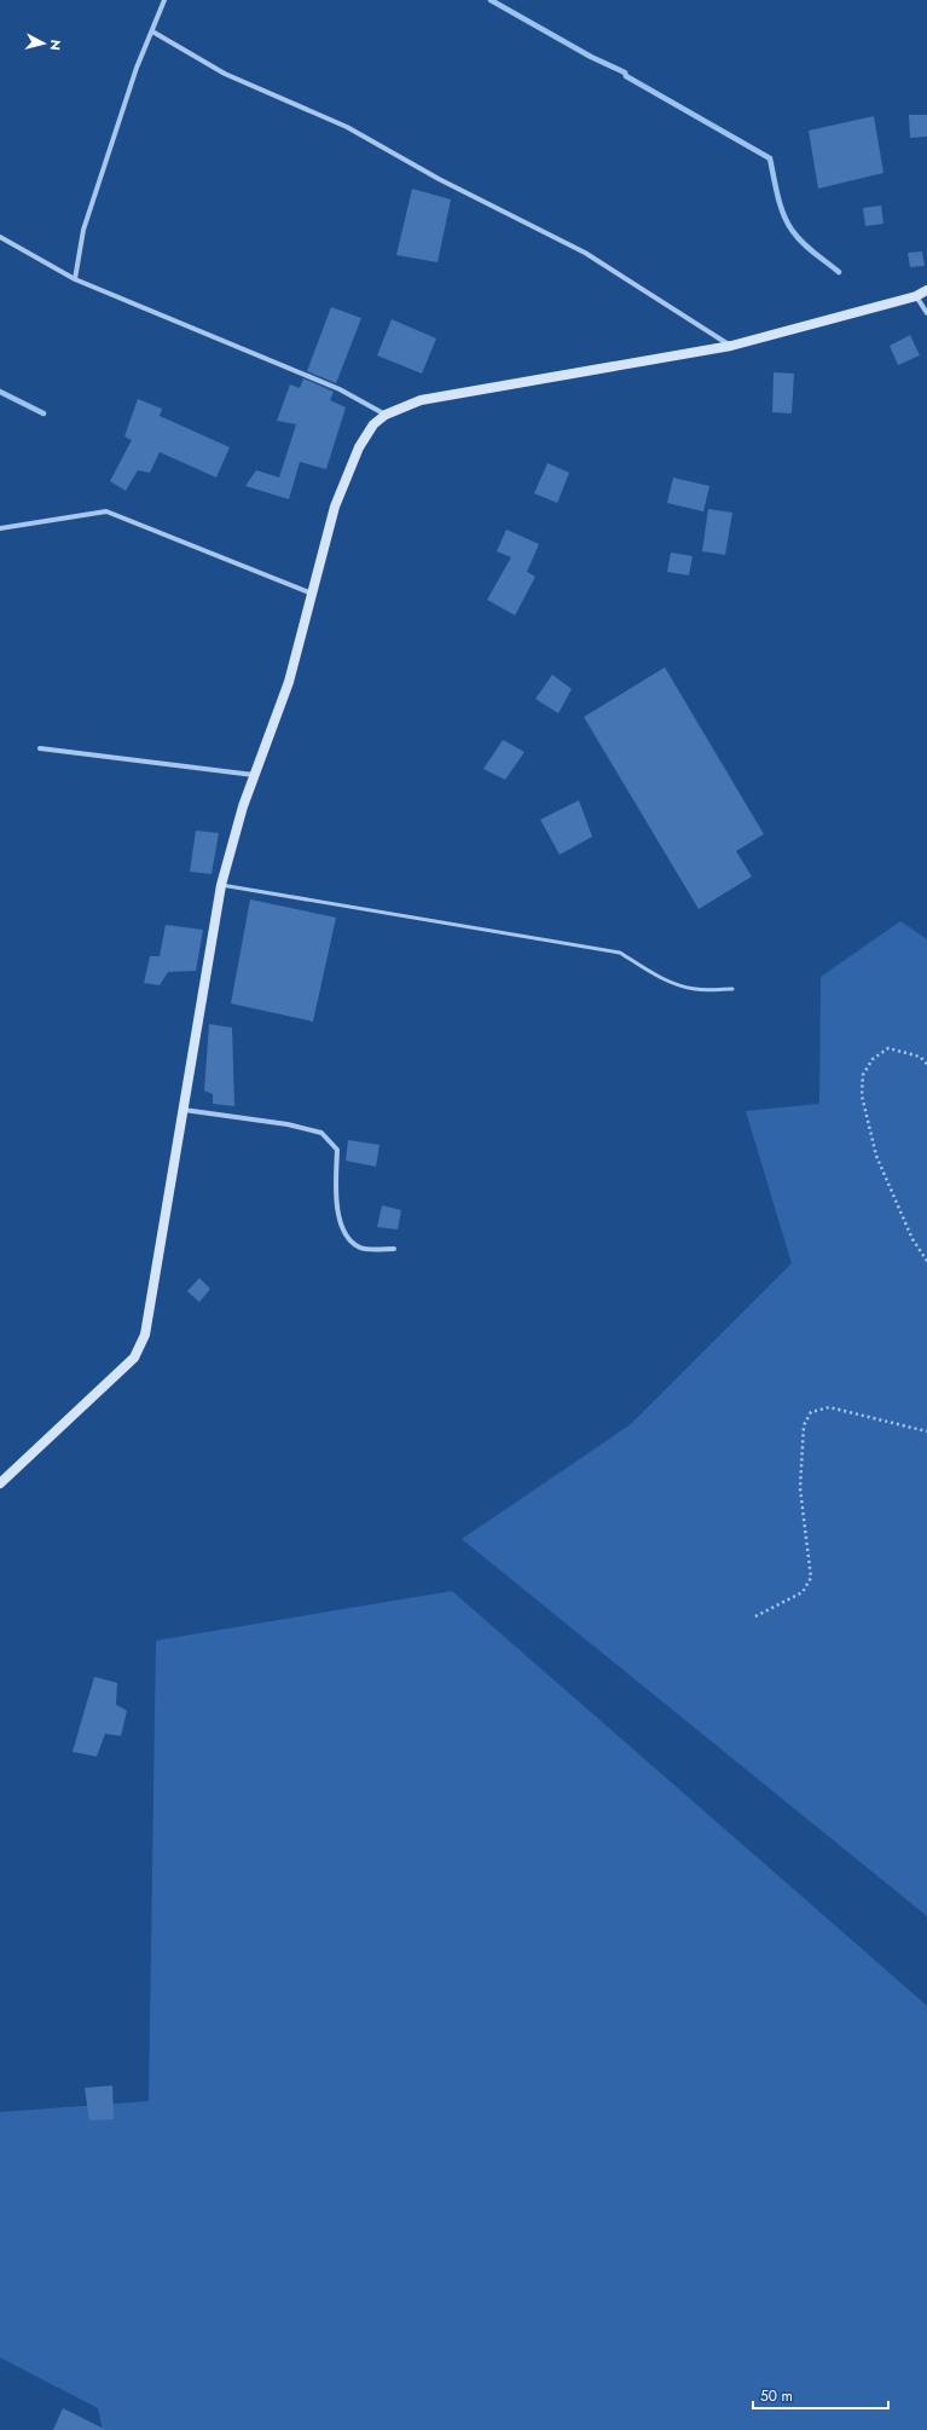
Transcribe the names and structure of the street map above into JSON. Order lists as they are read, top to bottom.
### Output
{
  "scale_bar": "50 m",
  "north": "right"
}
